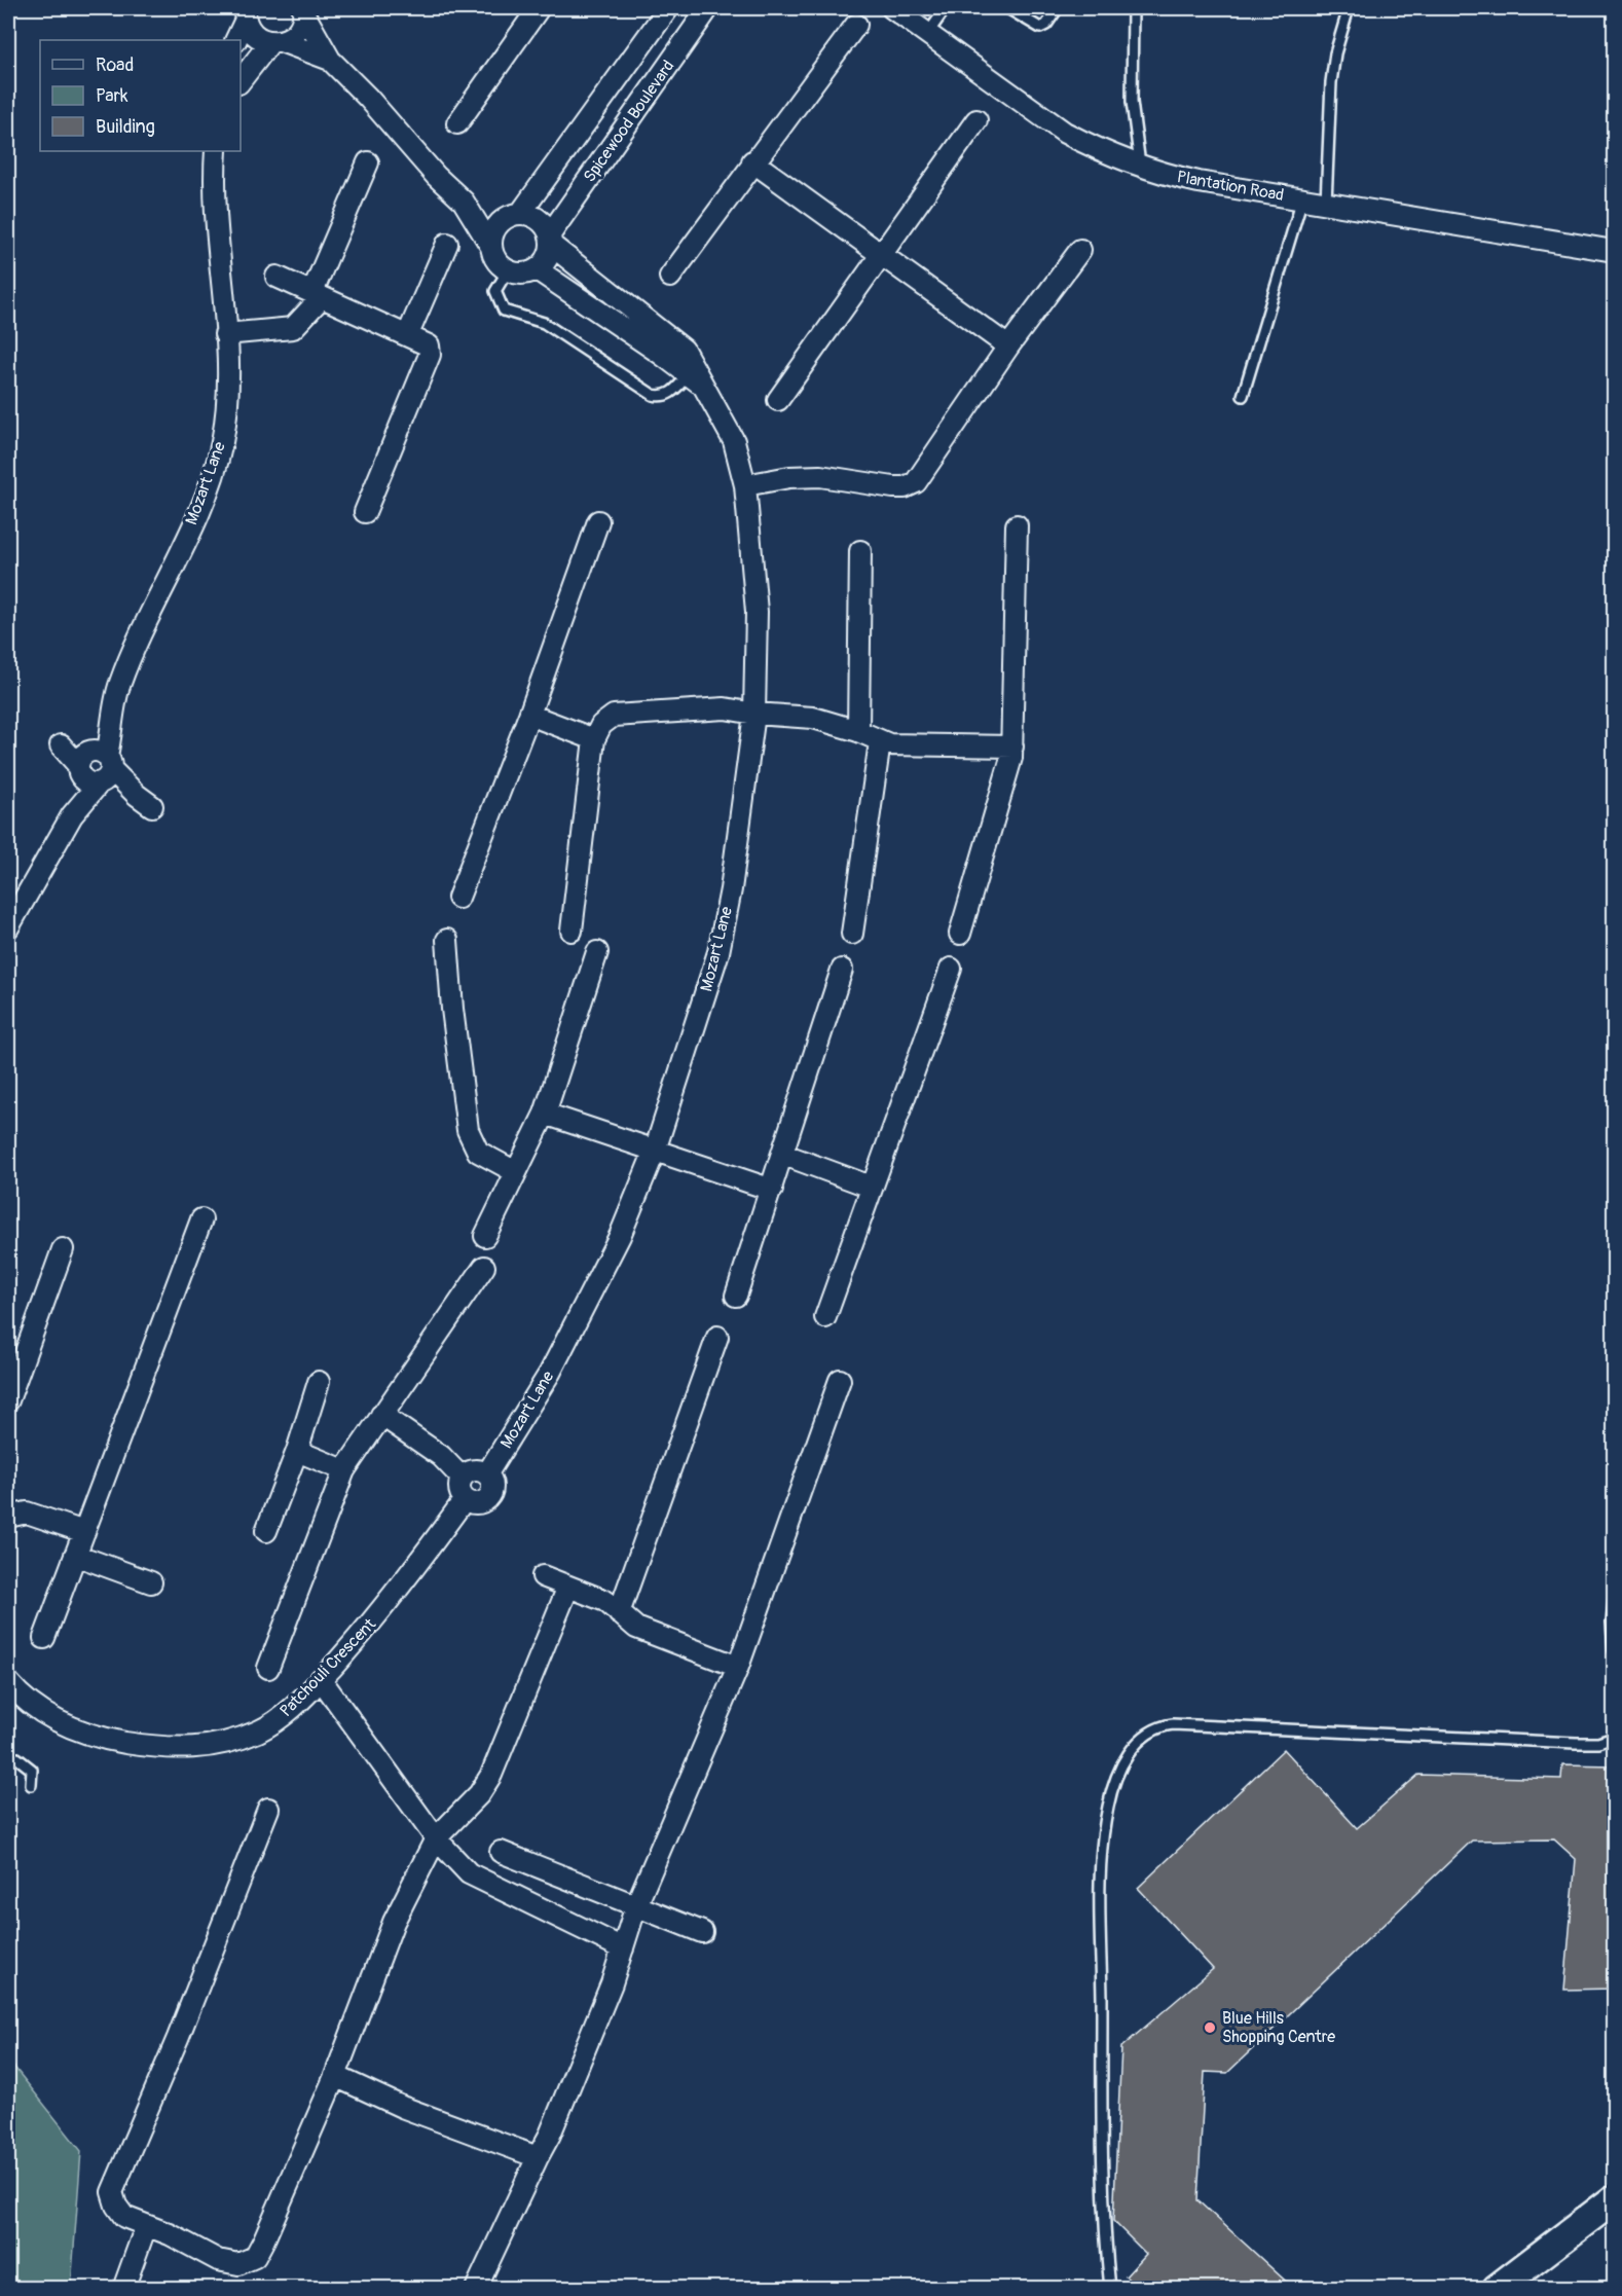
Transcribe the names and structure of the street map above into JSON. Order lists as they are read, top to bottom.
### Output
{
  "streets": {
    "street": [
      "Spicewood Boulevard",
      "Plantation Road",
      "Mozart Lane",
      "Patchouli Crescent"
    ]
  },
  "crossings": [
    ["Spicewood Boulevard", "Mozart Lane"],
    ["Mozart Lane", "Patchouli Crescent"]
  ],
  "places": ["Blue Hills Shopping Centre"],
  "legend": ["Road", "Park", "Building"]
}
